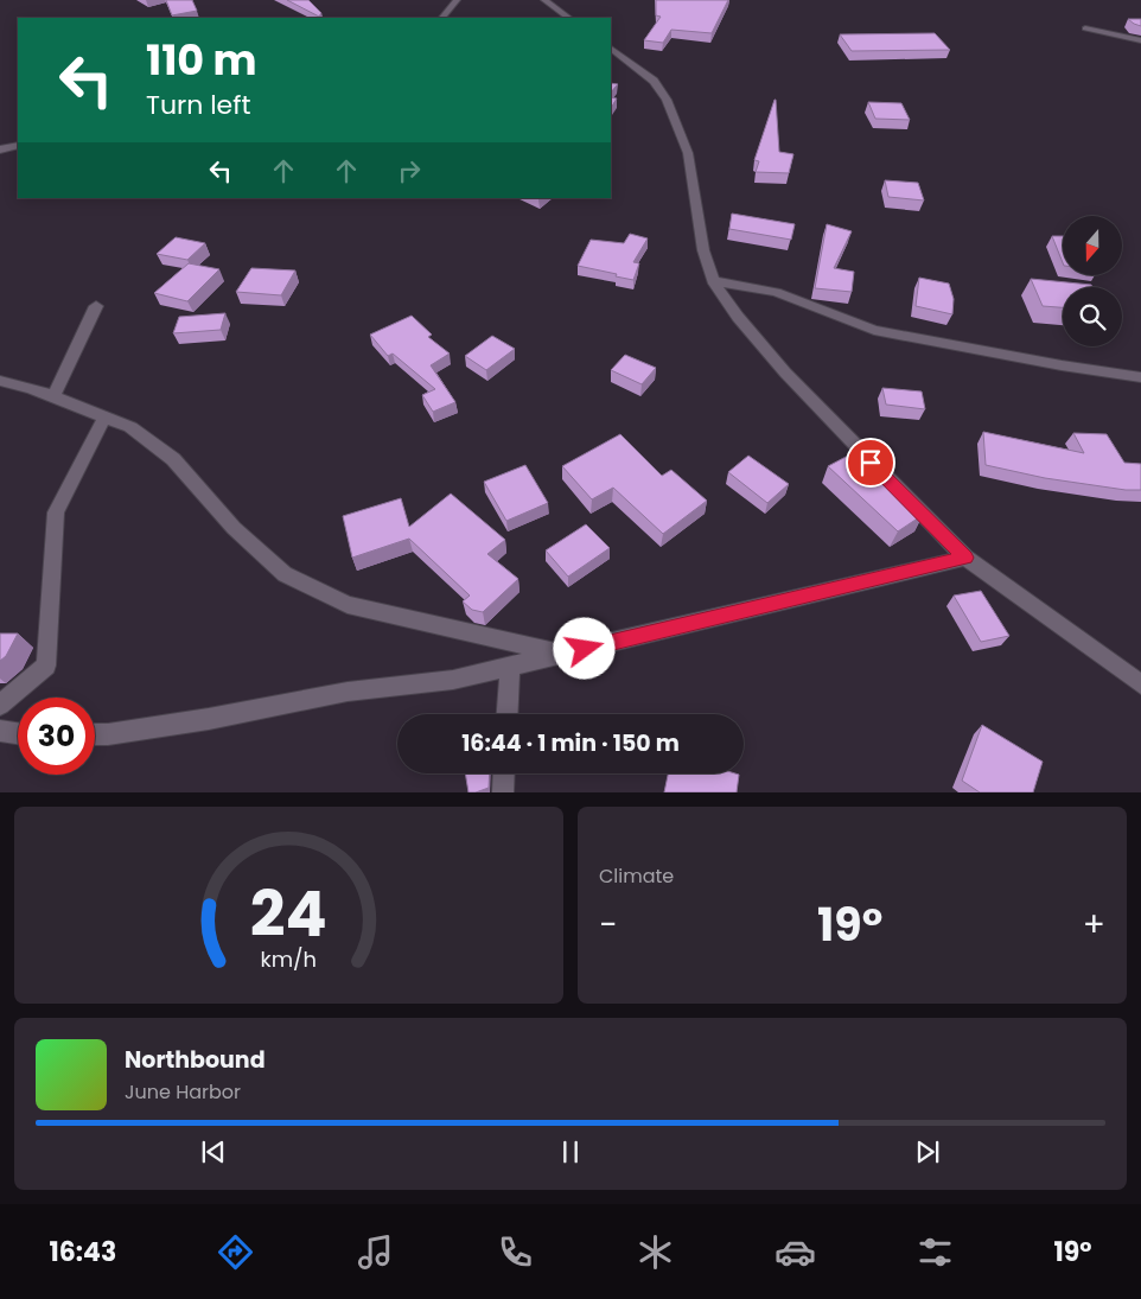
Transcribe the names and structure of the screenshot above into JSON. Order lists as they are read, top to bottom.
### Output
{
  "north": "bottom",
  "page": {
    "turn": ["110 m", "Turn left"],
    "limit": "30",
    "trip": "16:44 · 1 min · 150 m",
    "tile": "Climate",
    "heat": ["−", "19°", "+"],
    "song": ["Northbound", "June Harbor"],
    "tabs": ["16:43", "19°"],
    "gauge": ["24", "km/h"]
  }
}
